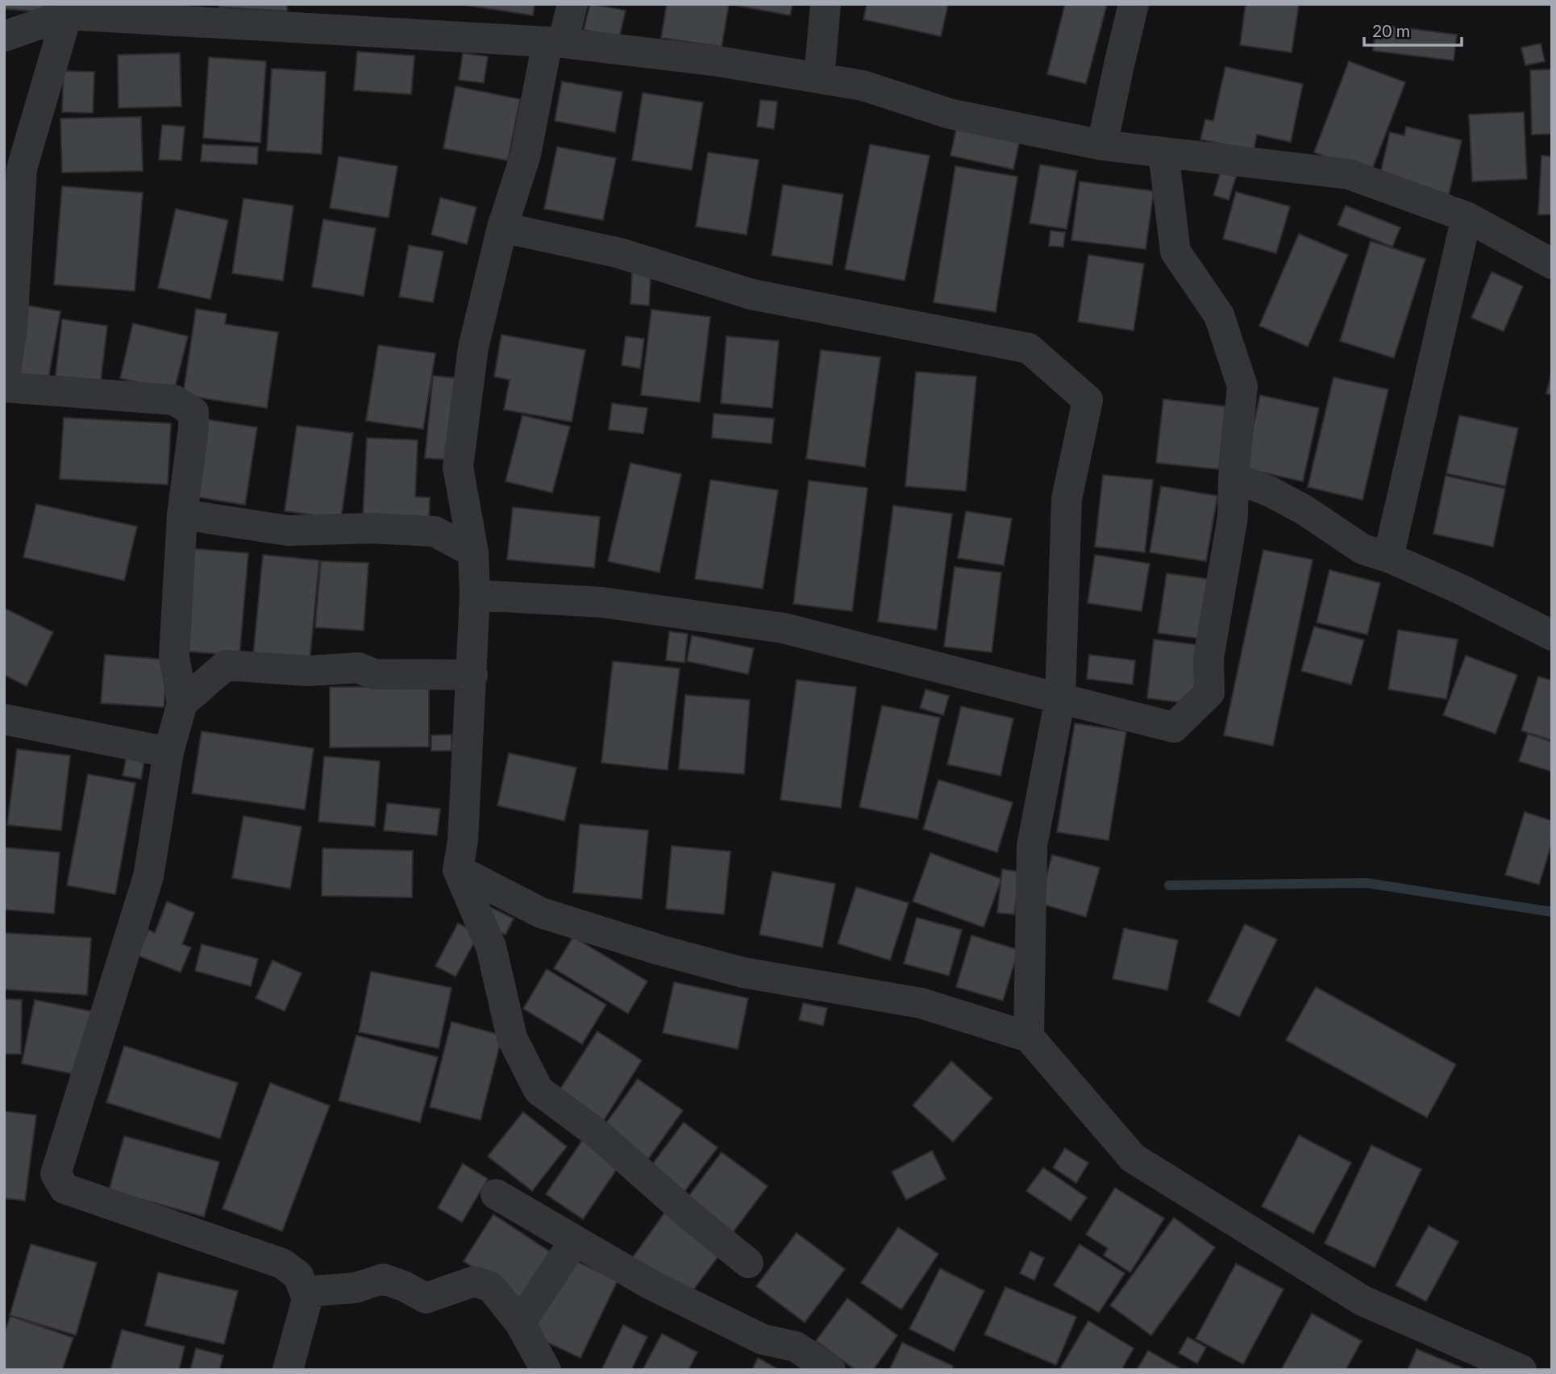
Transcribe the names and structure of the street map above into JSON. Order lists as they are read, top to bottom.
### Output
{
  "scale_bar": "20 m"
}
